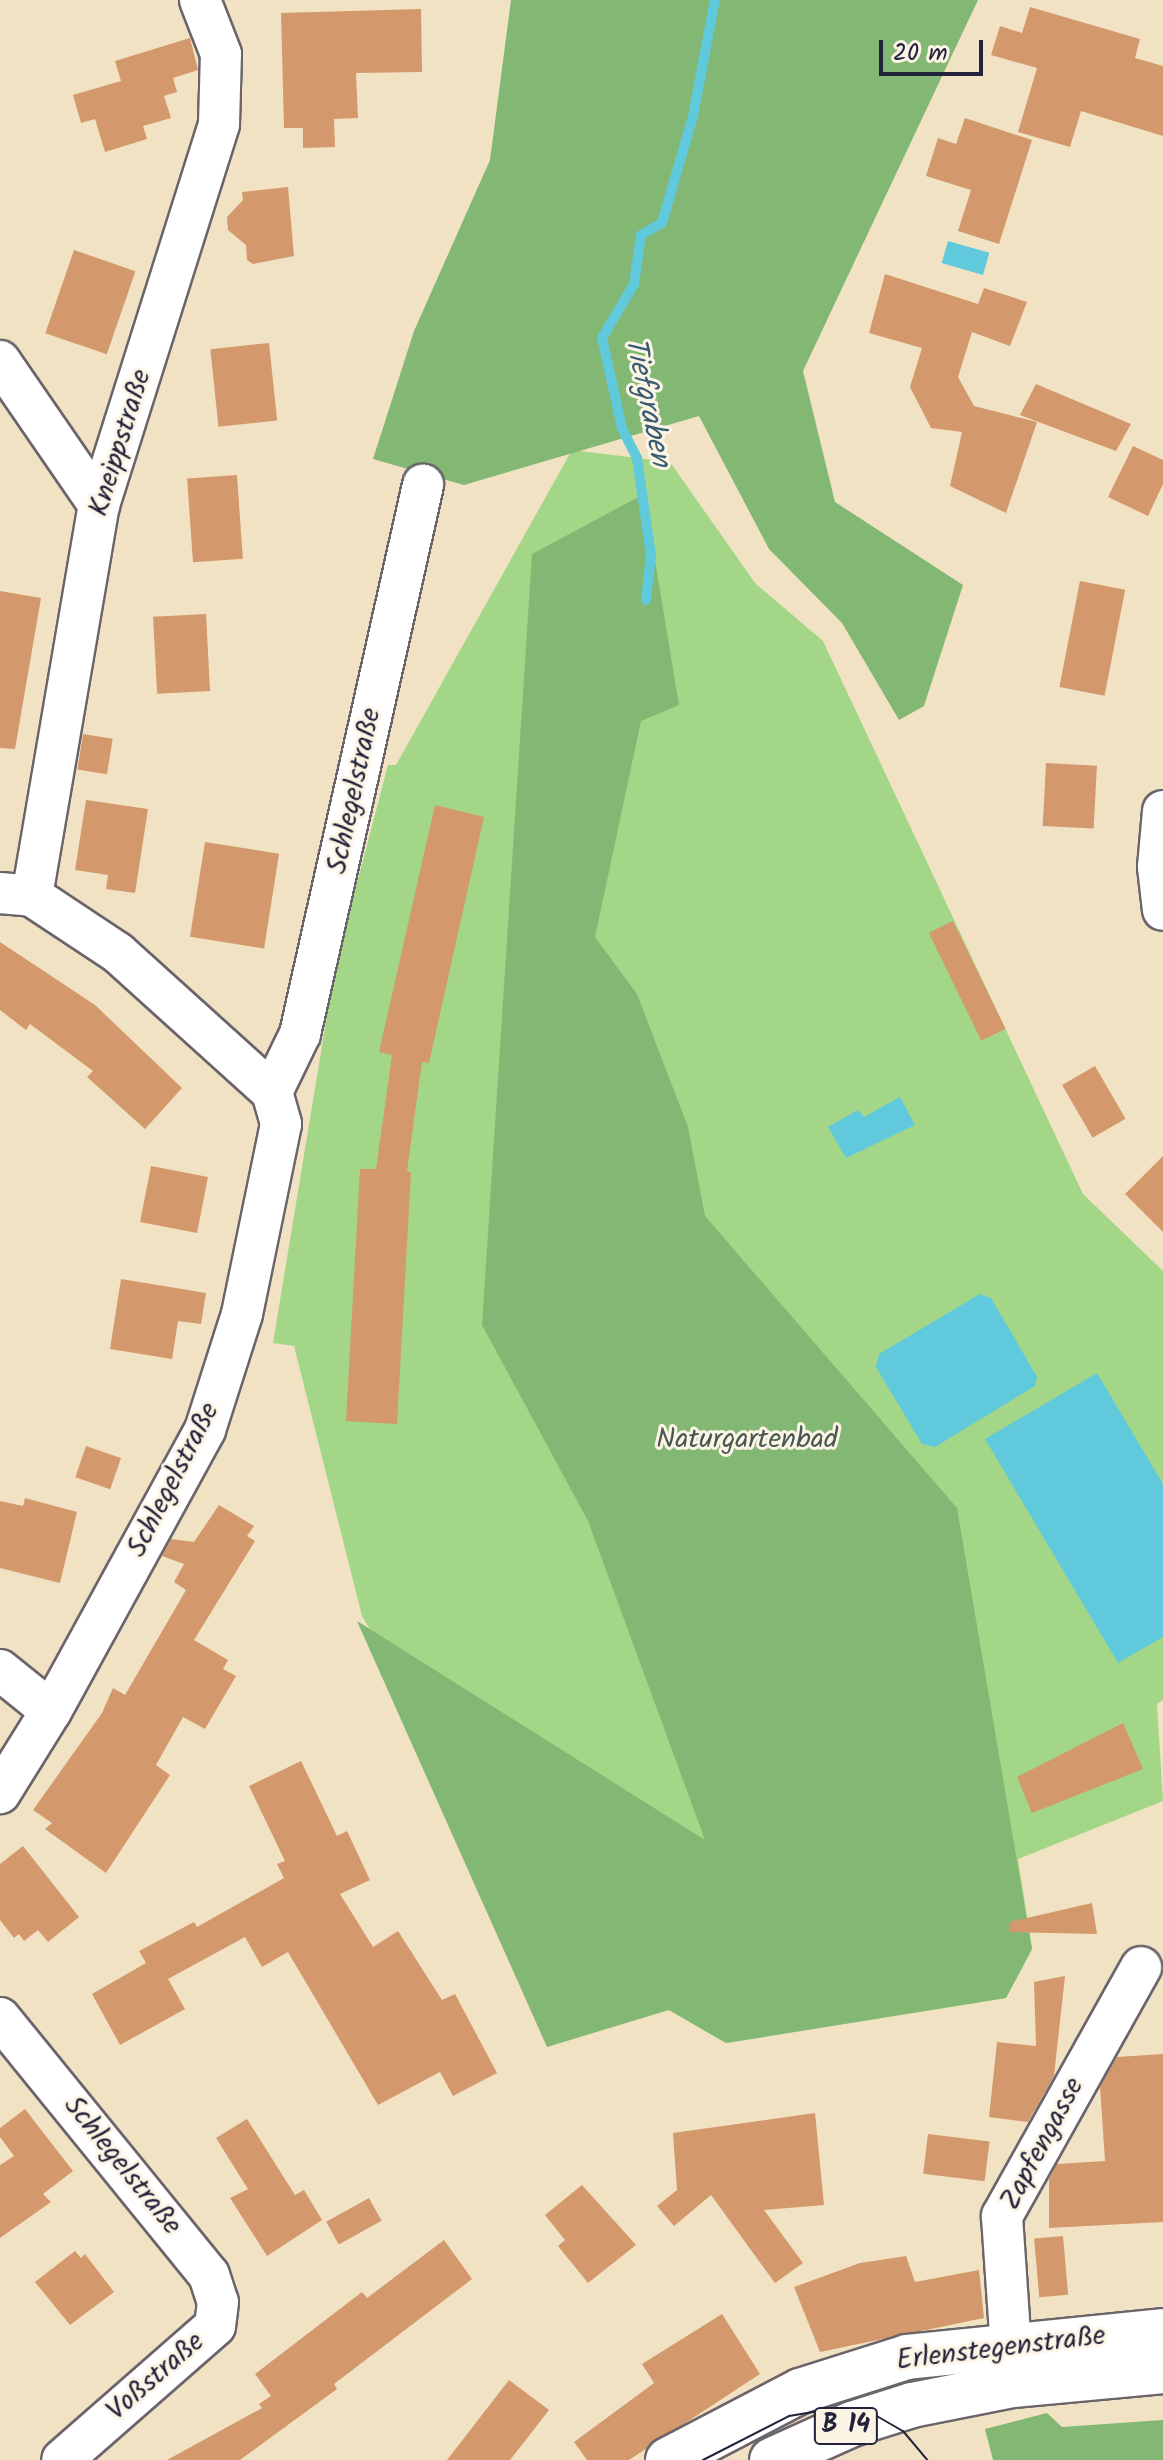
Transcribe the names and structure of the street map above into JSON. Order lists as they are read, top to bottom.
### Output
{
  "streets": {
    "main road": ["Erlenstegenstraße", "B 14"],
    "street": [
      "Kneippstraße",
      "Schlegelstraße",
      "Zapfengasse",
      "Voßstraße"
    ]
  },
  "crossings": [
    ["Schlegelstraße", "Voßstraße"],
    ["Zapfengasse", "Erlenstegenstraße"]
  ],
  "water": ["Tiefgraben"],
  "parks": ["Naturgartenbad"],
  "scale_bar": "20 m"
}
